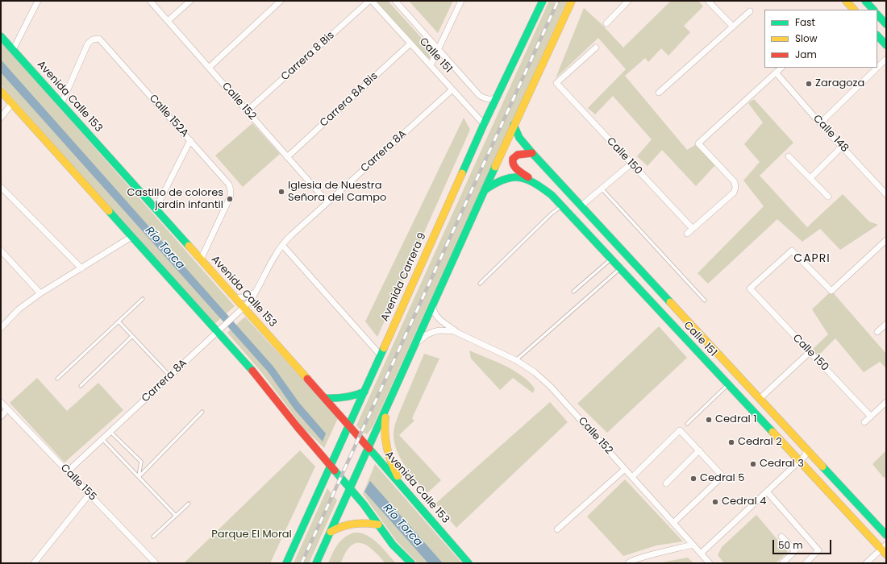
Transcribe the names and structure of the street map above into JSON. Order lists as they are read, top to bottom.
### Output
{
  "streets": {
    "main road": ["Calle 151", "Avenida Calle 153", "Avenida Carrera 9"],
    "street": [
      "Carrera 8 Bis",
      "Carrera 8A Bis",
      "Calle 152",
      "Calle 152A",
      "Calle 148",
      "Carrera 8A",
      "Calle 150",
      "Calle 155"
    ]
  },
  "crossings": [
    ["Calle 151", "Carrera 8 Bis"],
    ["Calle 151", "Carrera 8A Bis"],
    ["Calle 151", "Carrera 8A"],
    ["Calle 151", "Avenida Carrera 9"],
    ["Carrera 8 Bis", "Calle 152"],
    ["Avenida Calle 153", "Calle 152A"],
    ["Avenida Calle 153", "Carrera 8A"],
    ["Avenida Calle 153", "Avenida Carrera 9"],
    ["Carrera 8A Bis", "Calle 152"],
    ["Calle 152", "Carrera 8A"],
    ["Carrera 8A", "Calle 155"]
  ],
  "districts": ["CAPRI"],
  "water": ["Río Torca"],
  "parks": ["Parque El Moral"],
  "places": [
    "Zaragoza",
    "Iglesia de Nuestra Señora del Campo",
    "Castillo de colores jardín infantil",
    "Cedral 1",
    "Cedral 2",
    "Cedral 3",
    "Cedral 5",
    "Cedral 4"
  ],
  "legend": ["Fast", "Slow", "Jam"],
  "scale_bar": "50 m"
}
